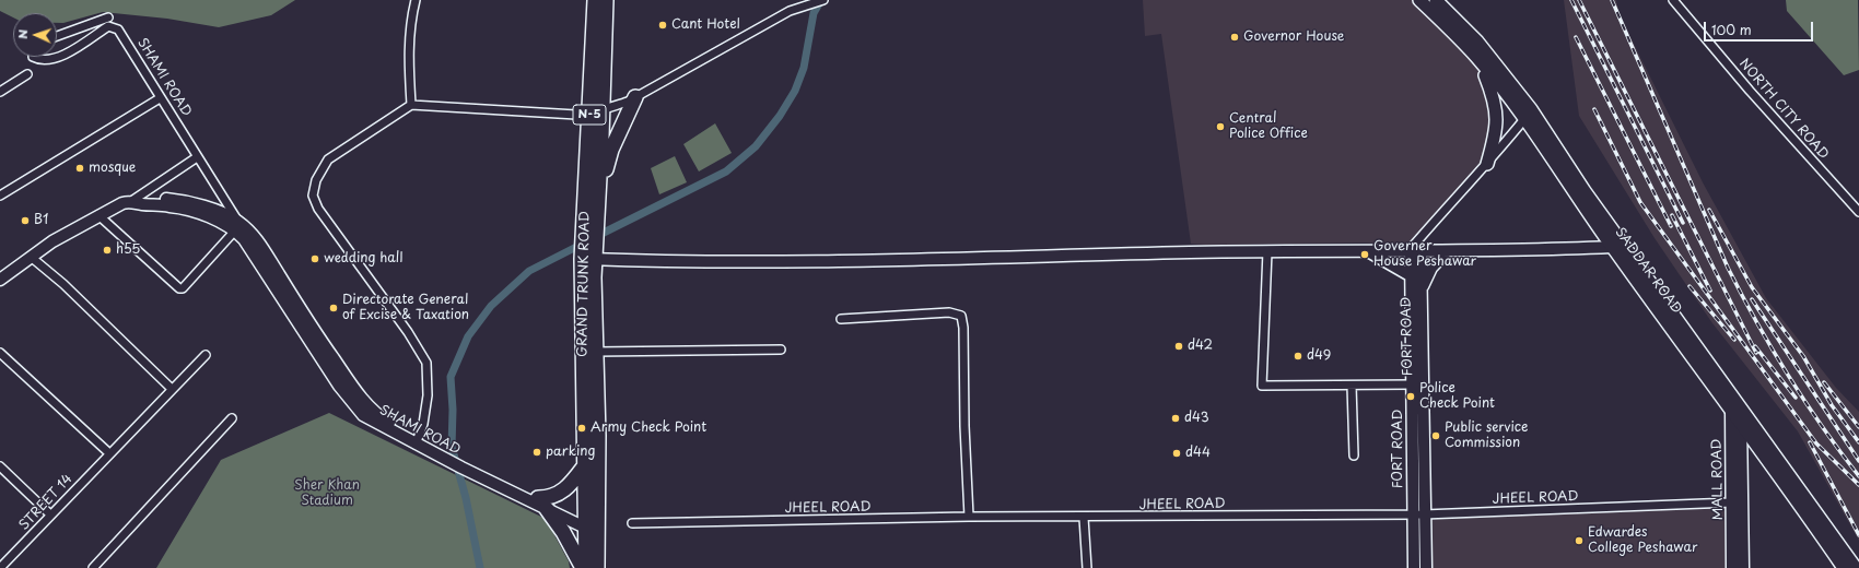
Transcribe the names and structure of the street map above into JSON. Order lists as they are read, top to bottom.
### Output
{
  "streets": {
    "highway": ["N-5", "GRAND TRUNK ROAD"],
    "main road": ["SADDAR ROAD"],
    "street": [
      "SHAMI ROAD",
      "NORTH CITY ROAD",
      "FORT ROAD",
      "MALL ROAD",
      "JHEEL ROAD",
      "STREET 14"
    ]
  },
  "crossings": [
    ["SHAMI ROAD", "GRAND TRUNK ROAD"],
    ["SADDAR ROAD", "MALL ROAD"],
    ["FORT ROAD", "JHEEL ROAD"],
    ["MALL ROAD", "JHEEL ROAD"]
  ],
  "parks": ["Sher Khan Stadium"],
  "places": [
    "Cant Hotel",
    "Governor House",
    "Central Police Office",
    "mosque",
    "B1",
    "h55",
    "Governer House Peshawar",
    "wedding hall",
    "Directorate General of Excise & Taxation",
    "d42",
    "d49",
    "Police Check Point",
    "d43",
    "Army Check Point",
    "Public service Commission",
    "parking",
    "d44",
    "Edwardes College Peshawar"
  ],
  "scale_bar": "100 m",
  "north": "left"
}
